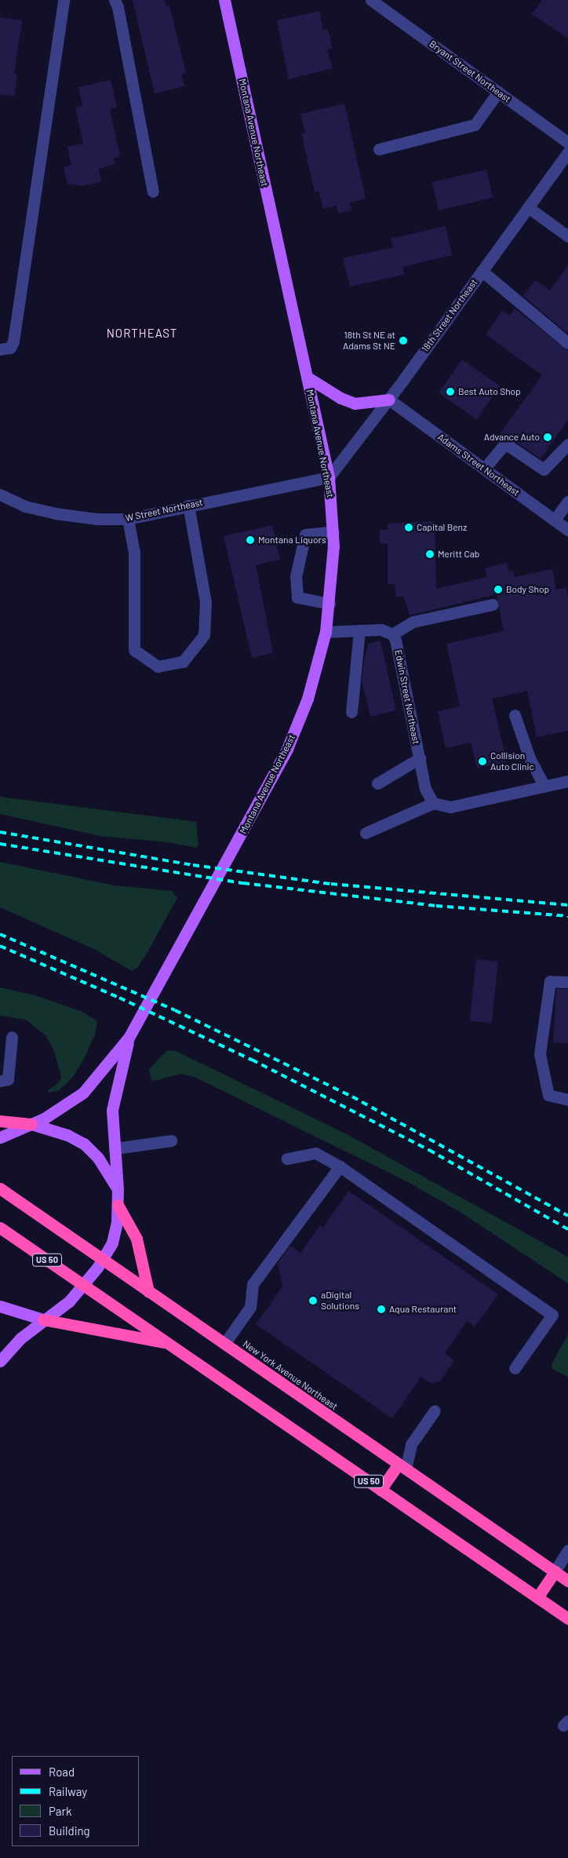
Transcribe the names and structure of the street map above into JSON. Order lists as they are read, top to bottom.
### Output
{
  "streets": {
    "highway": ["US 50", "New York Avenue Northeast"],
    "main road": ["Montana Avenue Northeast"],
    "street": [
      "Bryant Street Northeast",
      "18th Street Northeast",
      "Adams Street Northeast",
      "W Street Northeast",
      "Edwin Street Northeast"
    ]
  },
  "crossings": [
    ["Montana Avenue Northeast", "18th Street Northeast"],
    ["Montana Avenue Northeast", "W Street Northeast"],
    ["Montana Avenue Northeast", "US 50"],
    ["Montana Avenue Northeast", "New York Avenue Northeast"],
    ["18th Street Northeast", "Adams Street Northeast"],
    ["18th Street Northeast", "W Street Northeast"]
  ],
  "districts": ["NORTHEAST"],
  "places": [
    "18th St NE at Adams St NE",
    "Best Auto Shop",
    "Advance Auto",
    "Capital Benz",
    "Montana Liquors",
    "Meritt Cab",
    "Body Shop",
    "Collision Auto Clinic",
    "aDigital Solutions",
    "Aqua Restaurant"
  ],
  "legend": [
    "Road",
    "Railway",
    "Park",
    "Building"
  ]
}
